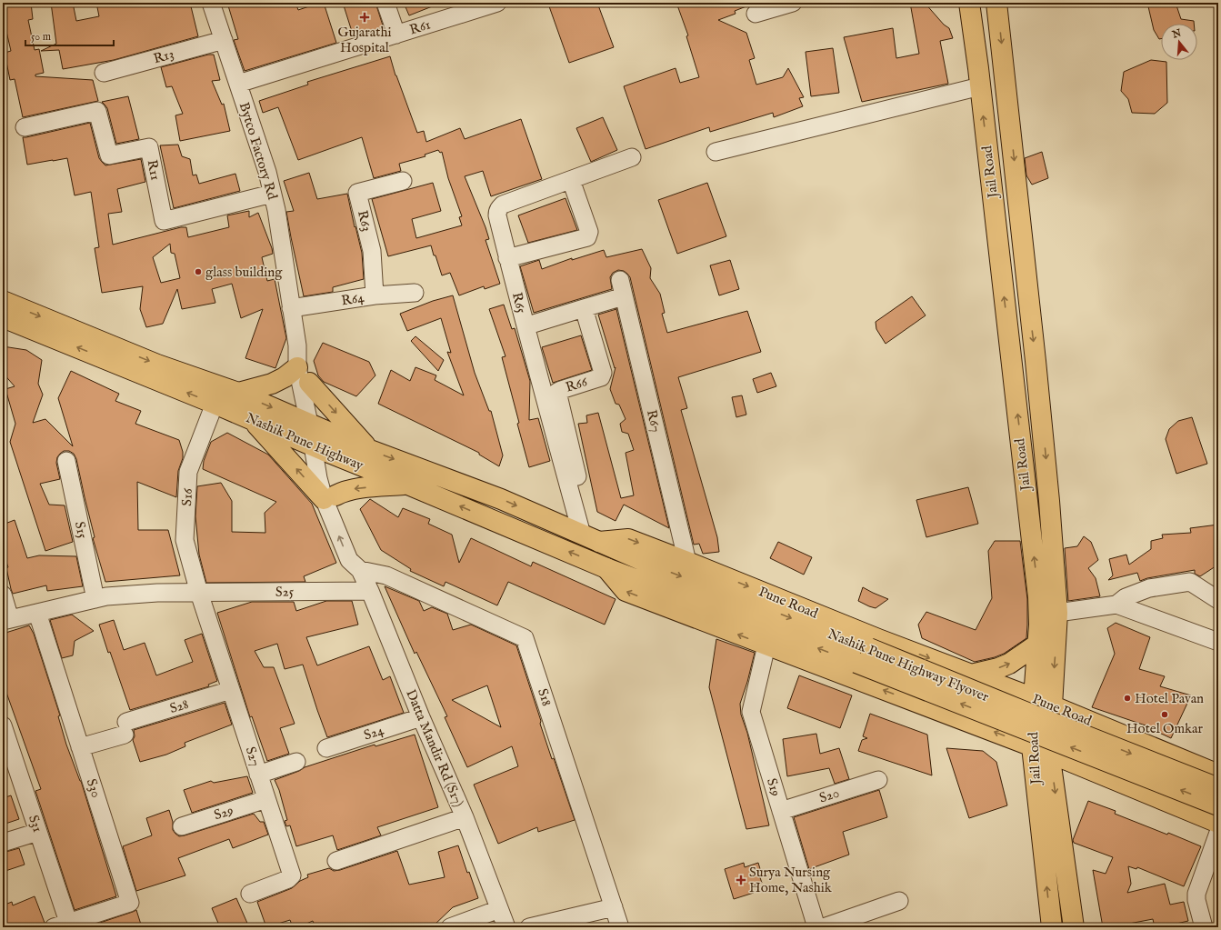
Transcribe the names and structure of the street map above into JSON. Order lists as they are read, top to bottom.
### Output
{
  "streets": {
    "main road": [
      "Jail Road",
      "Nashik Pune Highway",
      "Pune Road",
      "Nashik Pune Highway Flyover"
    ],
    "street": [
      "R61",
      "R13",
      "Bytco Factory Rd",
      "R11",
      "R63",
      "R64",
      "R65",
      "R66",
      "R67",
      "S16",
      "S15",
      "S25",
      "S18",
      "S28",
      "S24",
      "Datta Mandir Rd (S17)",
      "S27",
      "S19",
      "S30",
      "S20",
      "S29",
      "S31"
    ]
  },
  "crossings": [
    ["R61", "Bytco Factory Rd"],
    ["R13", "Bytco Factory Rd"],
    ["Bytco Factory Rd", "R11"],
    ["Bytco Factory Rd", "R64"],
    ["Bytco Factory Rd", "Nashik Pune Highway"],
    ["Bytco Factory Rd", "Datta Mandir Rd (S17)"],
    ["Jail Road", "Pune Road"],
    ["R63", "R64"],
    ["R65", "R66"],
    ["R65", "Nashik Pune Highway"],
    ["R65", "Pune Road"],
    ["R65", "Nashik Pune Highway Flyover"],
    ["R67", "Pune Road"],
    ["Nashik Pune Highway", "S16"],
    ["Nashik Pune Highway", "Pune Road"],
    ["Nashik Pune Highway", "Nashik Pune Highway Flyover"],
    ["Nashik Pune Highway", "Datta Mandir Rd (S17)"],
    ["S16", "S25"],
    ["S16", "S27"],
    ["S15", "S25"],
    ["S25", "Datta Mandir Rd (S17)"],
    ["S25", "S27"],
    ["S25", "S30"],
    ["Pune Road", "Nashik Pune Highway Flyover"],
    ["S18", "Datta Mandir Rd (S17)"],
    ["S28", "S27"],
    ["S28", "S30"],
    ["S24", "Datta Mandir Rd (S17)"],
    ["S27", "S29"],
    ["S19", "S20"],
    ["S30", "S31"]
  ],
  "places": {
    "health": ["Gujarathi Hospital", "Surya Nursing Home, Nashik"],
    "other": ["glass building", "Hotel Pavan", "Hotel Omkar"]
  },
  "scale_bar": "50 m",
  "north": "top"
}
